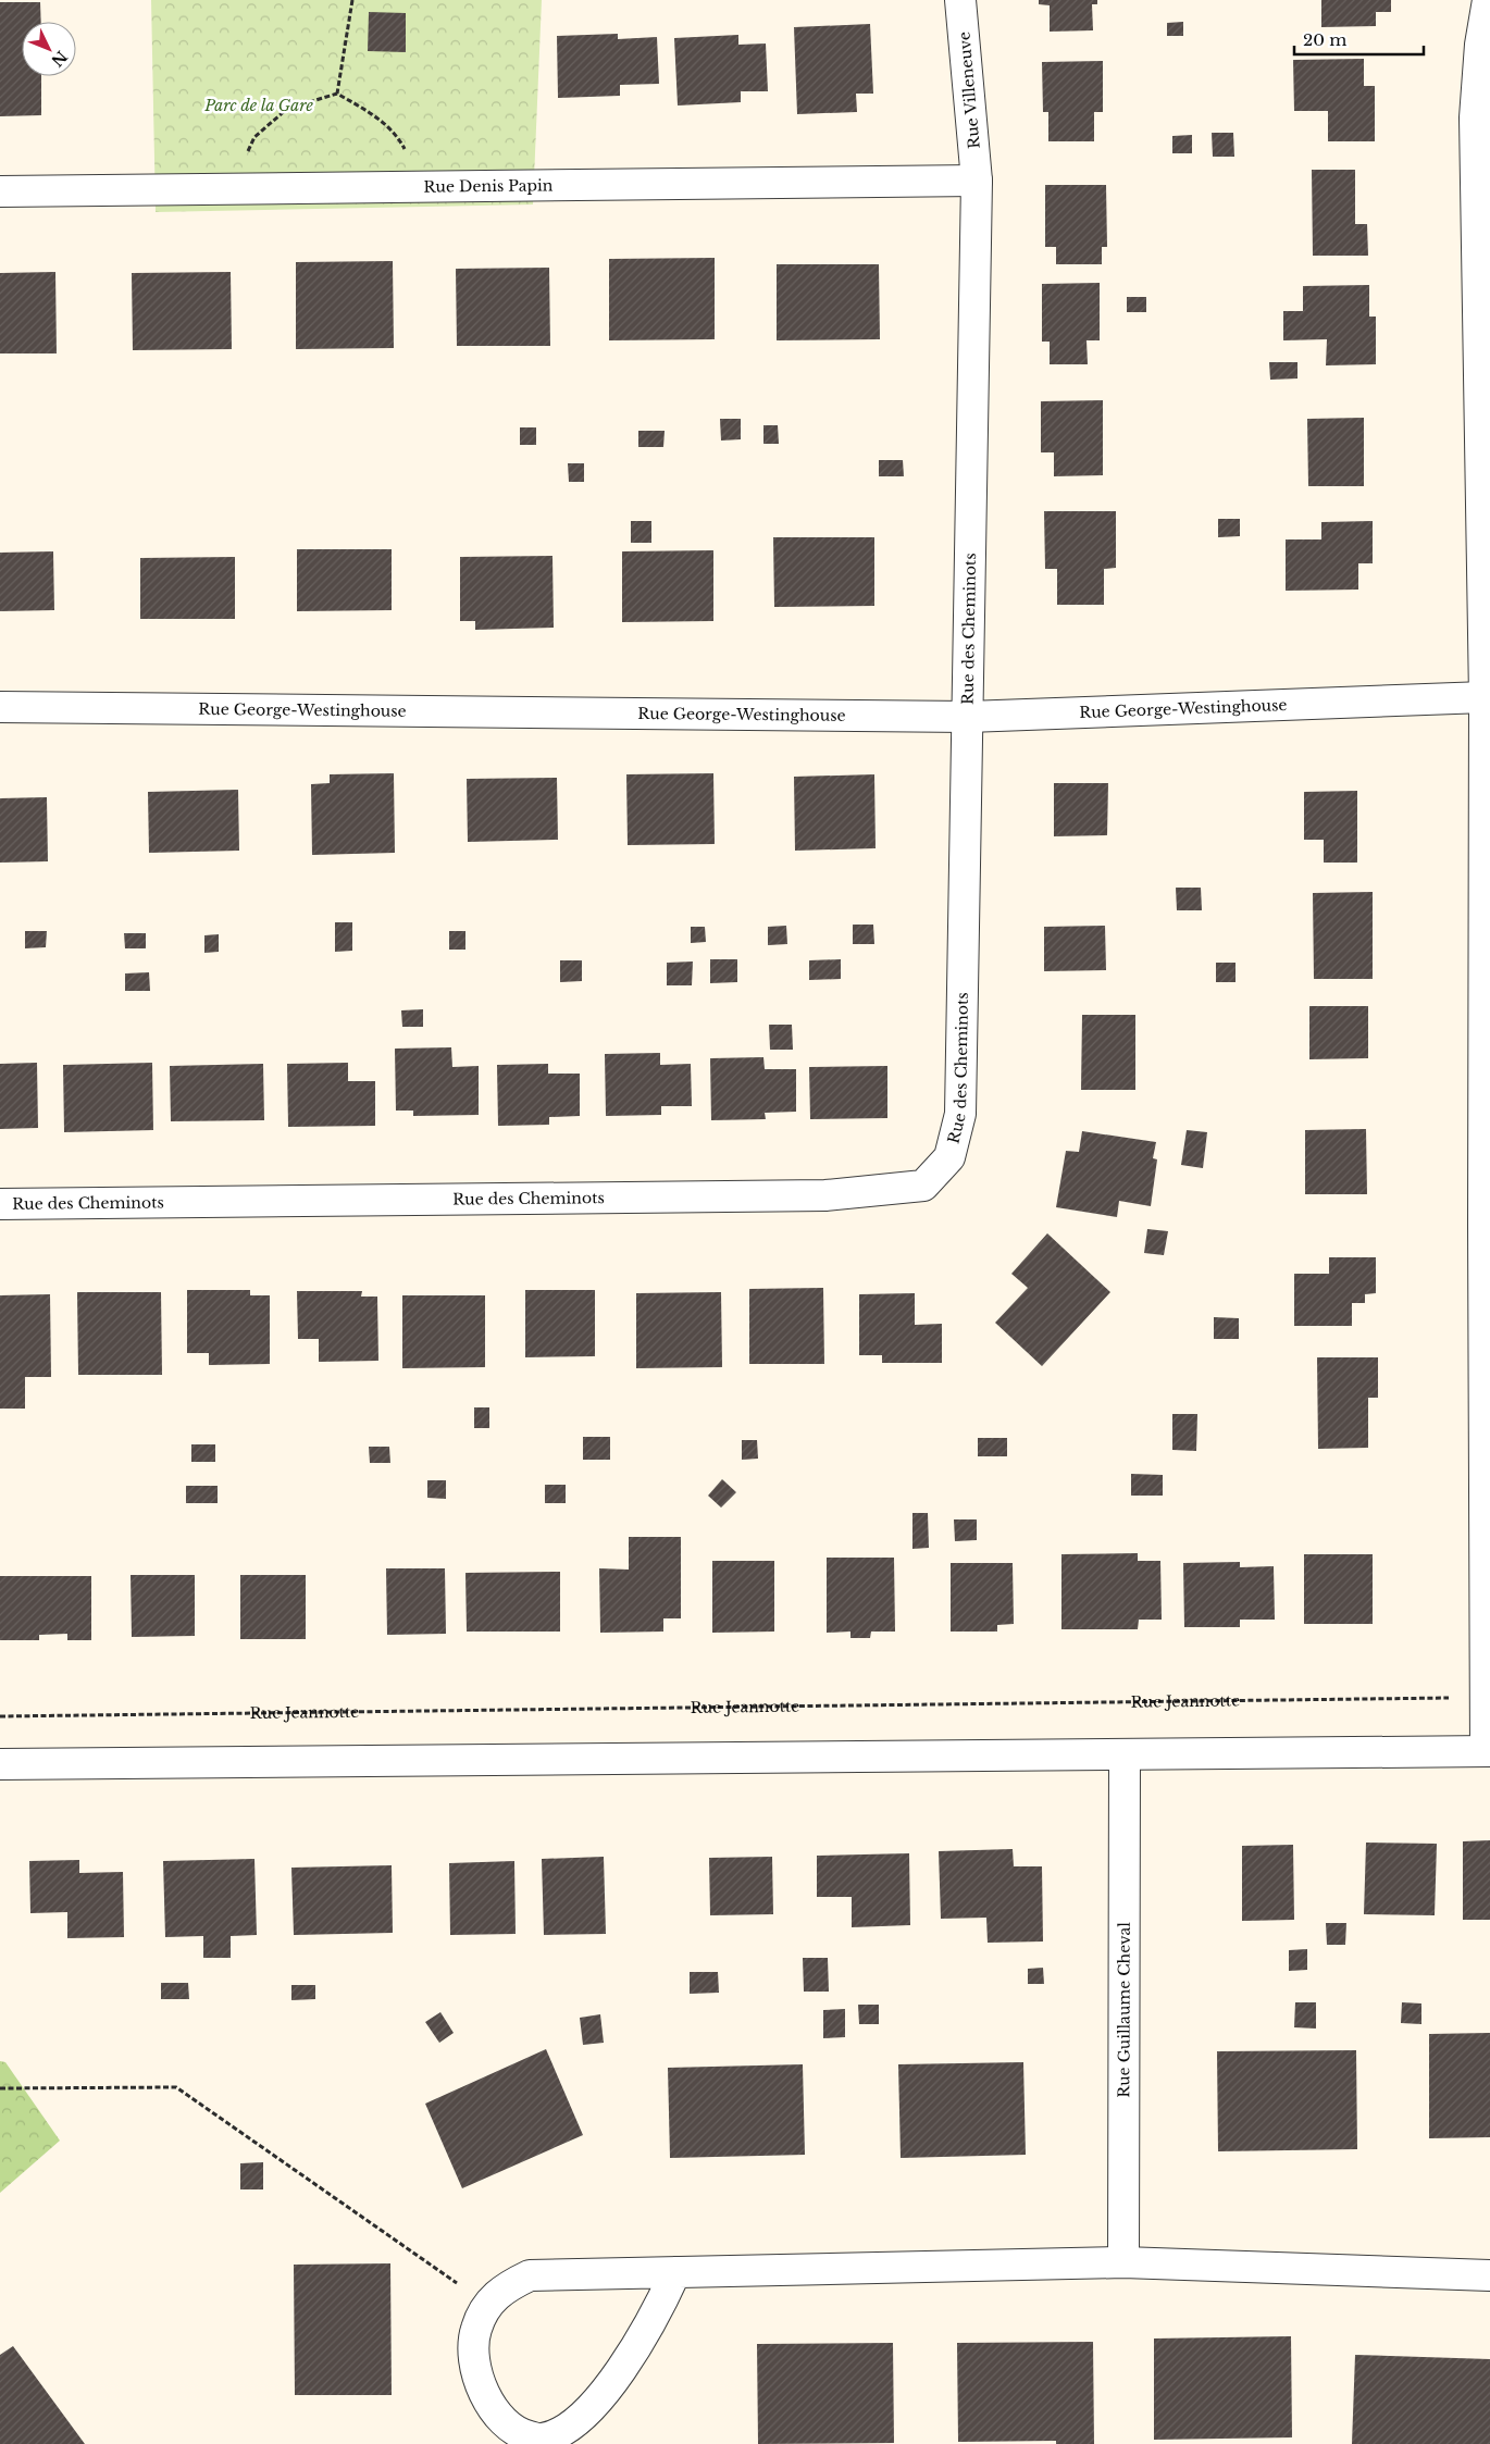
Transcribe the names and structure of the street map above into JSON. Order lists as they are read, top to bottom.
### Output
{
  "streets": {
    "street": [
      "Rue Villeneuve",
      "Rue Denis Papin",
      "Rue des Cheminots",
      "Rue George-Westinghouse",
      "Rue Guillaume Cheval"
    ],
    "path": ["Rue Jeannotte"]
  },
  "crossings": [
    ["Rue Villeneuve", "Rue Denis Papin"],
    ["Rue Villeneuve", "Rue des Cheminots"],
    ["Rue Denis Papin", "Rue des Cheminots"],
    ["Rue des Cheminots", "Rue George-Westinghouse"]
  ],
  "parks": ["Parc de la Gare"],
  "scale_bar": "20 m",
  "north": "bottom right"
}
